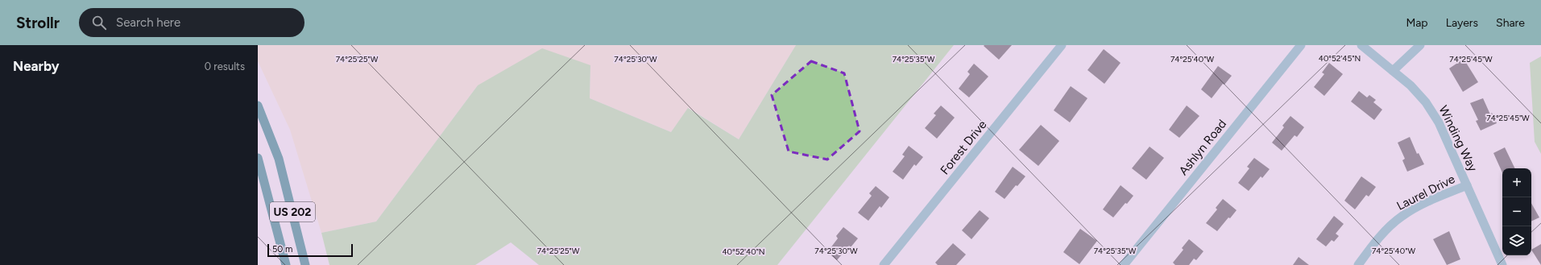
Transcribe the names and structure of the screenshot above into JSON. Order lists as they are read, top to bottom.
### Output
{
  "streets": {
    "main road": ["US 202"],
    "street": [
      "Winding Way",
      "Forest Drive",
      "Ashlyn Road",
      "Laurel Drive"
    ]
  },
  "crossings": [
    ["Winding Way", "Laurel Drive"]
  ],
  "scale_bar": "50 m",
  "page": {
    "header": "Strollr",
    "search": "Search here",
    "nav": ["Map", "Layers", "Share"],
    "heading": ["Nearby", "0 results"],
    "map_buttons": ["+", "−"],
    "scale": "50 m"
  },
  "coordinates": [
    "40°52'45\"N",
    "74°25'40\"W",
    "74°25'25\"W",
    "74°25'30\"W",
    "74°25'35\"W",
    "74°25'45\"W",
    "40°52'40\"N"
  ]
}
